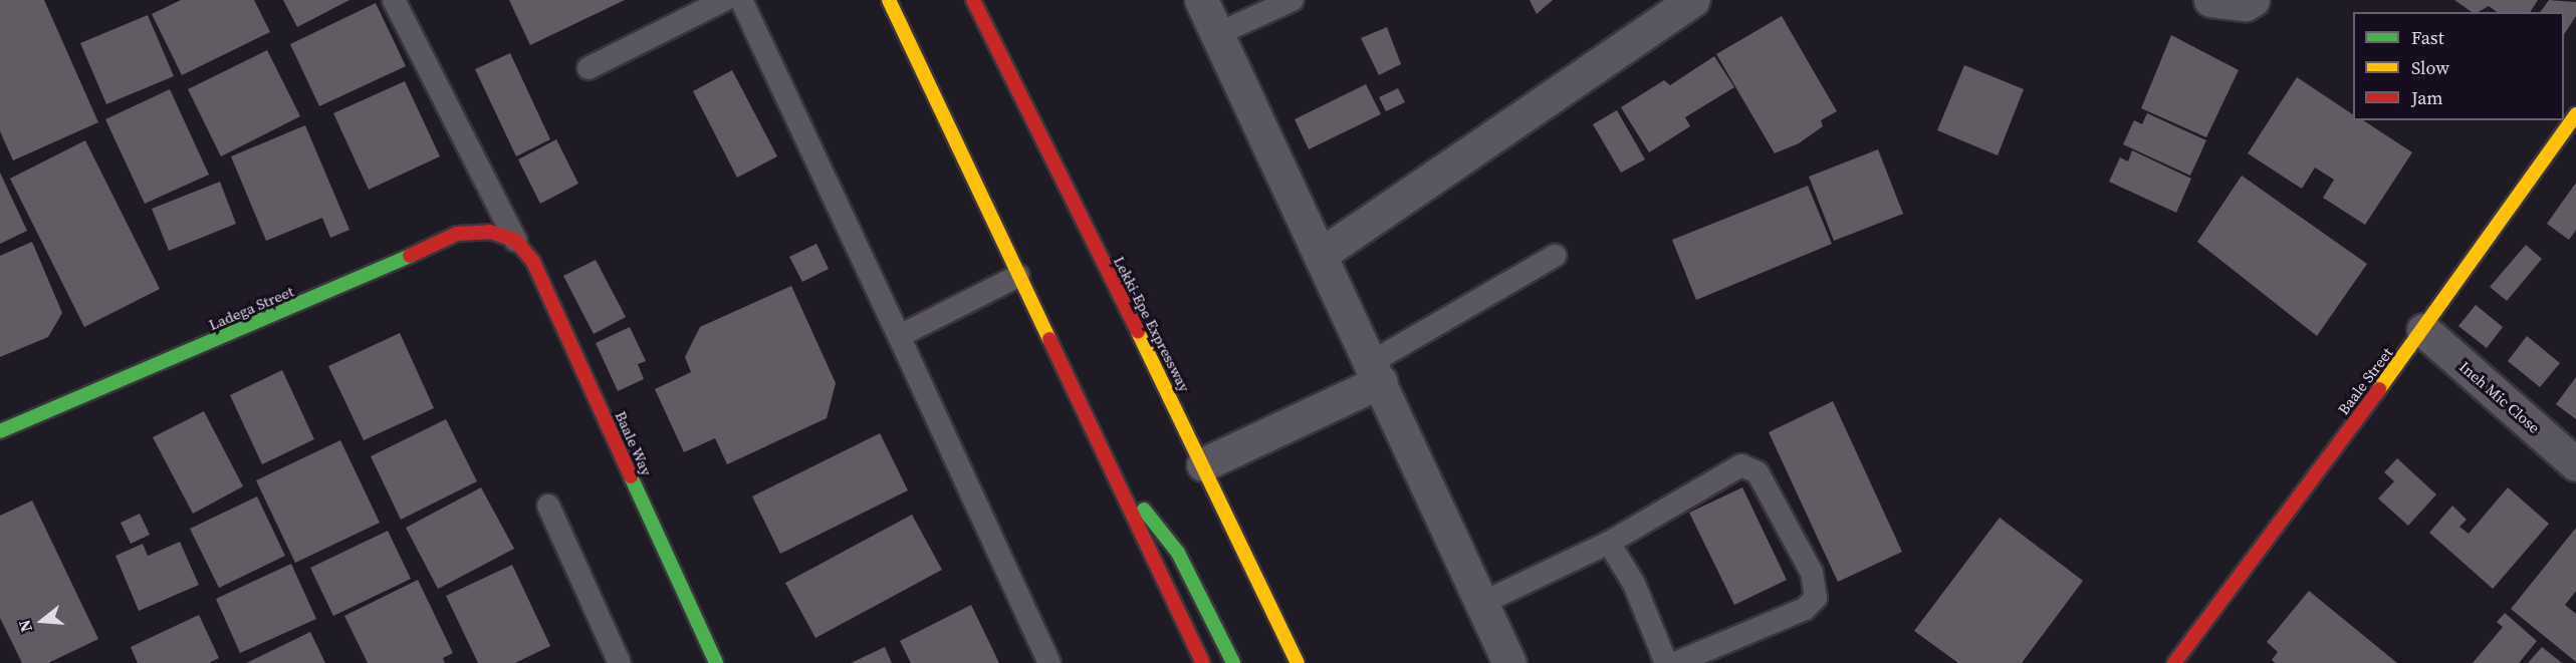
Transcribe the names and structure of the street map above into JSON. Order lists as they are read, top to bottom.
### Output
{
  "streets": {
    "main road": [
      "Ladega Street",
      "Lekki-Epe Expressway",
      "Baale Street",
      "Baale Way"
    ],
    "street": ["Ineh Mic Close"]
  },
  "crossings": [
    ["Ladega Street", "Baale Way"],
    ["Baale Street", "Ineh Mic Close"]
  ],
  "legend": ["Fast", "Slow", "Jam"],
  "north": "left"
}
